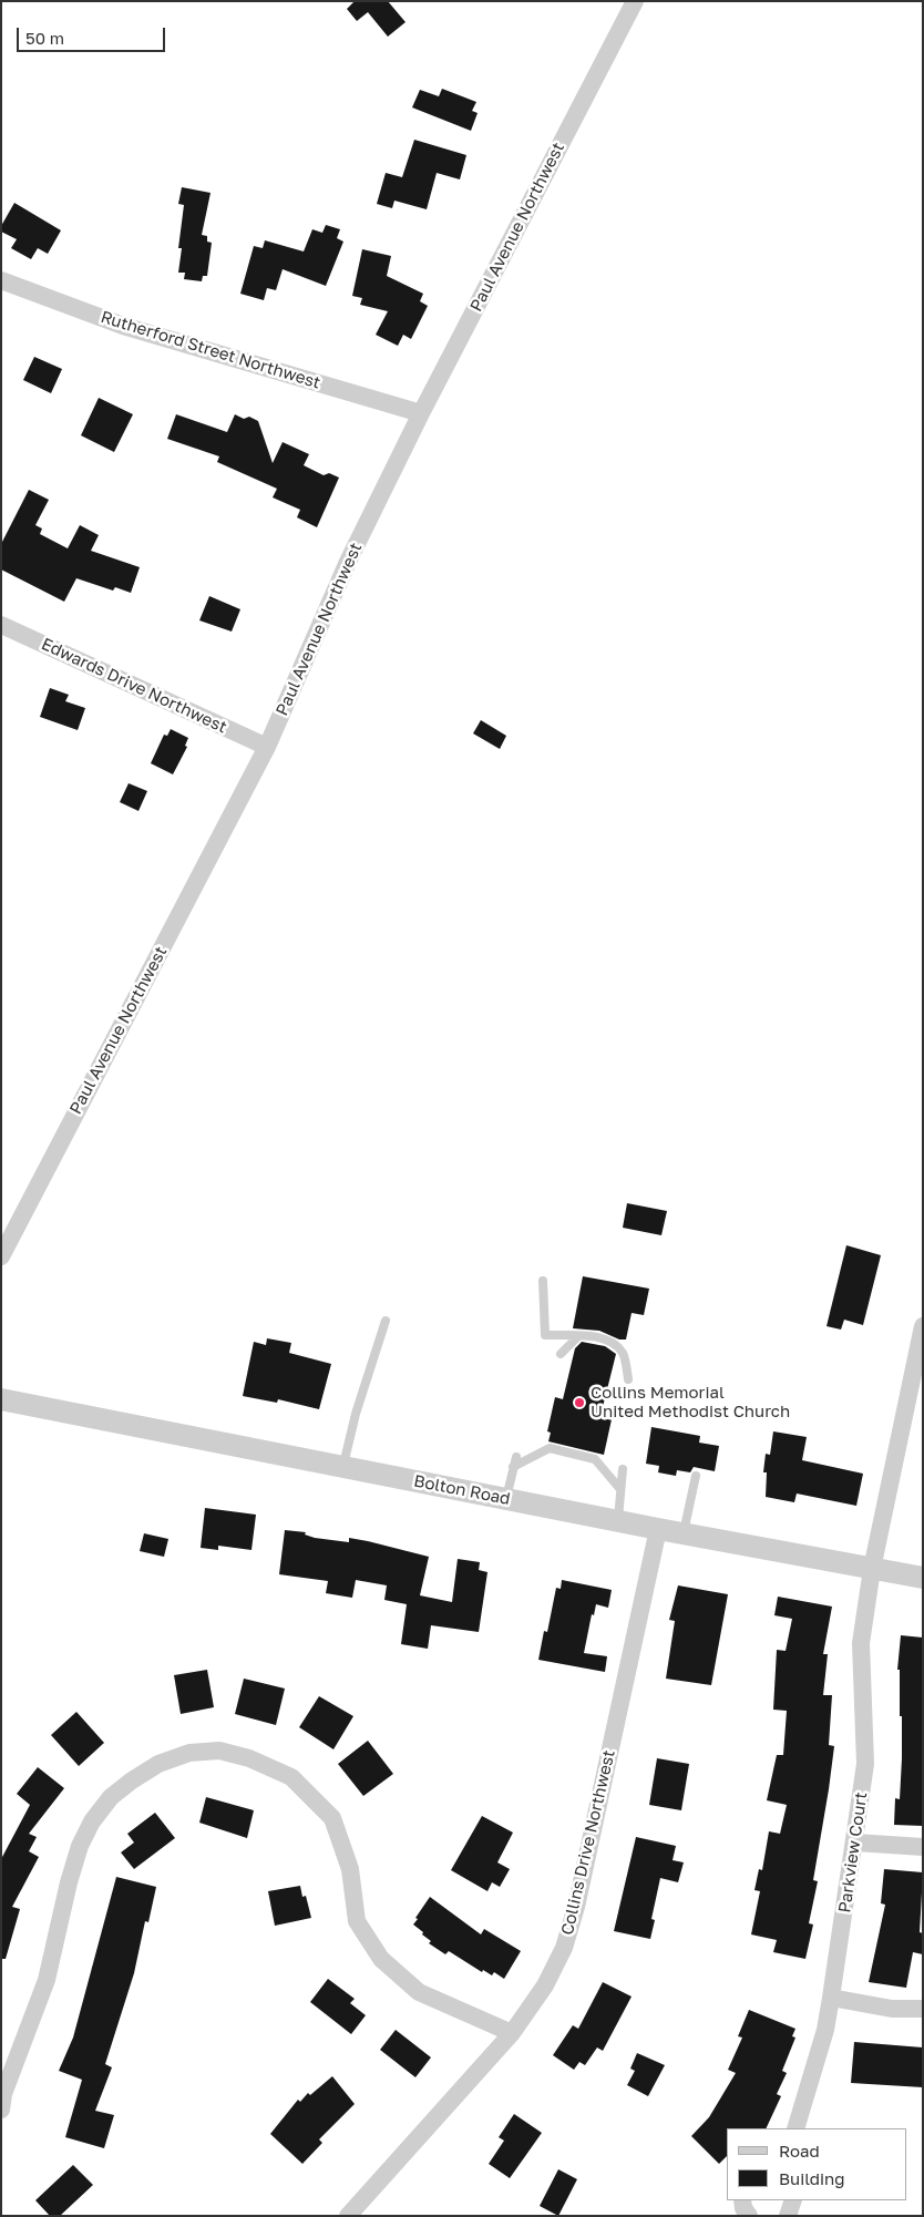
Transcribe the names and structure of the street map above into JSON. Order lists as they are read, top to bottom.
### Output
{
  "streets": {
    "street": [
      "Paul Avenue Northwest",
      "Rutherford Street Northwest",
      "Edwards Drive Northwest",
      "Bolton Road",
      "Collins Drive Northwest",
      "Parkview Court"
    ]
  },
  "crossings": [
    ["Paul Avenue Northwest", "Rutherford Street Northwest"],
    ["Paul Avenue Northwest", "Edwards Drive Northwest"],
    ["Bolton Road", "Collins Drive Northwest"],
    ["Bolton Road", "Parkview Court"]
  ],
  "places": ["Collins Memorial United Methodist Church"],
  "legend": ["Road", "Building"],
  "scale_bar": "50 m"
}
